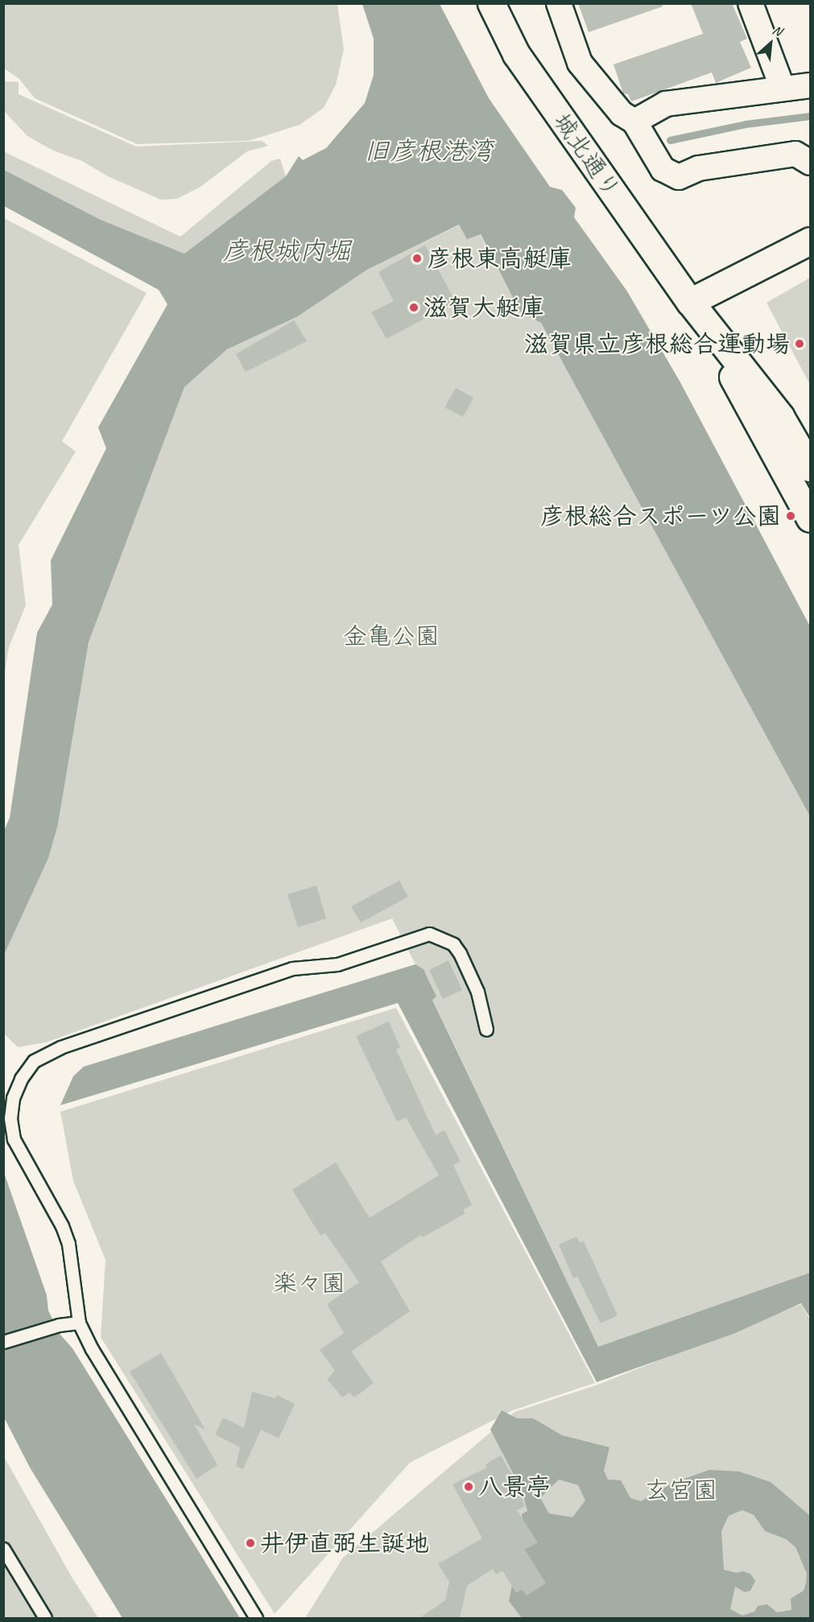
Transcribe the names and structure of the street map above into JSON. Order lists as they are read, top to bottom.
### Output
{
  "streets": {
    "main road": ["城北通り"]
  },
  "water": ["旧彦根港湾", "彦根城内堀"],
  "parks": ["金亀公園", "楽々園", "玄宮園"],
  "places": [
    "彦根東高艇庫",
    "滋賀大艇庫",
    "滋賀県立彦根総合運動場",
    "彦根総合スポーツ公園",
    "八景亭",
    "井伊直弼生誕地"
  ],
  "north": "top right"
}
